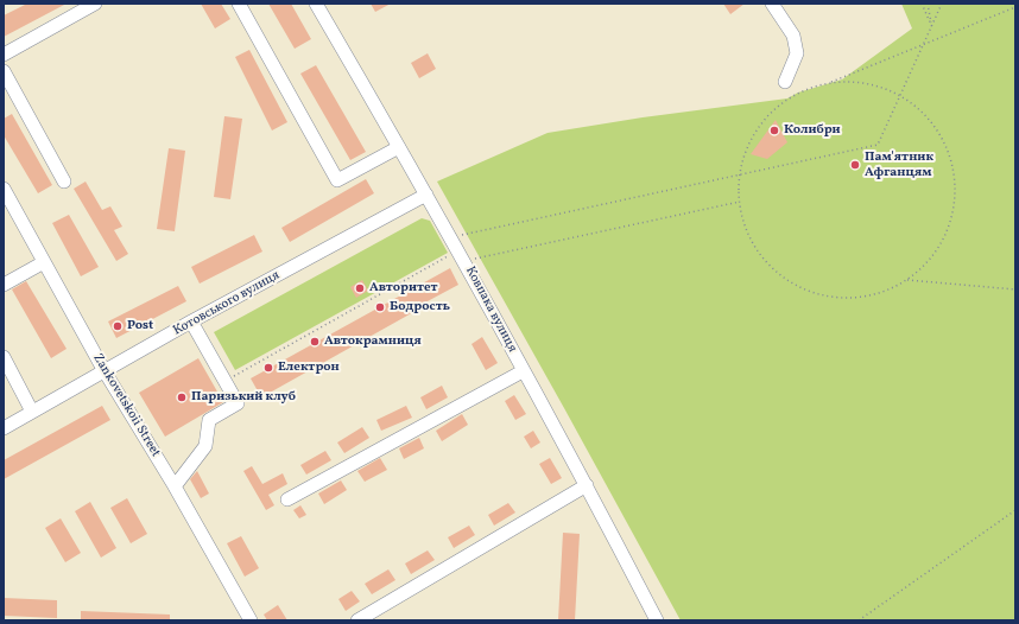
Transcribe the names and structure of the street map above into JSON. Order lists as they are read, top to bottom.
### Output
{
  "streets": {
    "street": ["Котовського вулиця", "Ковпака вулиця", "Zankovetskoii Street"]
  },
  "crossings": [
    ["Котовського вулиця", "Ковпака вулиця"],
    ["Котовського вулиця", "Zankovetskoii Street"]
  ],
  "places": [
    "Колибри",
    "Пам'ятник Афганцям",
    "Авторитет",
    "Бодрость",
    "Post",
    "Автокрамниця",
    "Електрон",
    "Паризький клуб"
  ]
}
